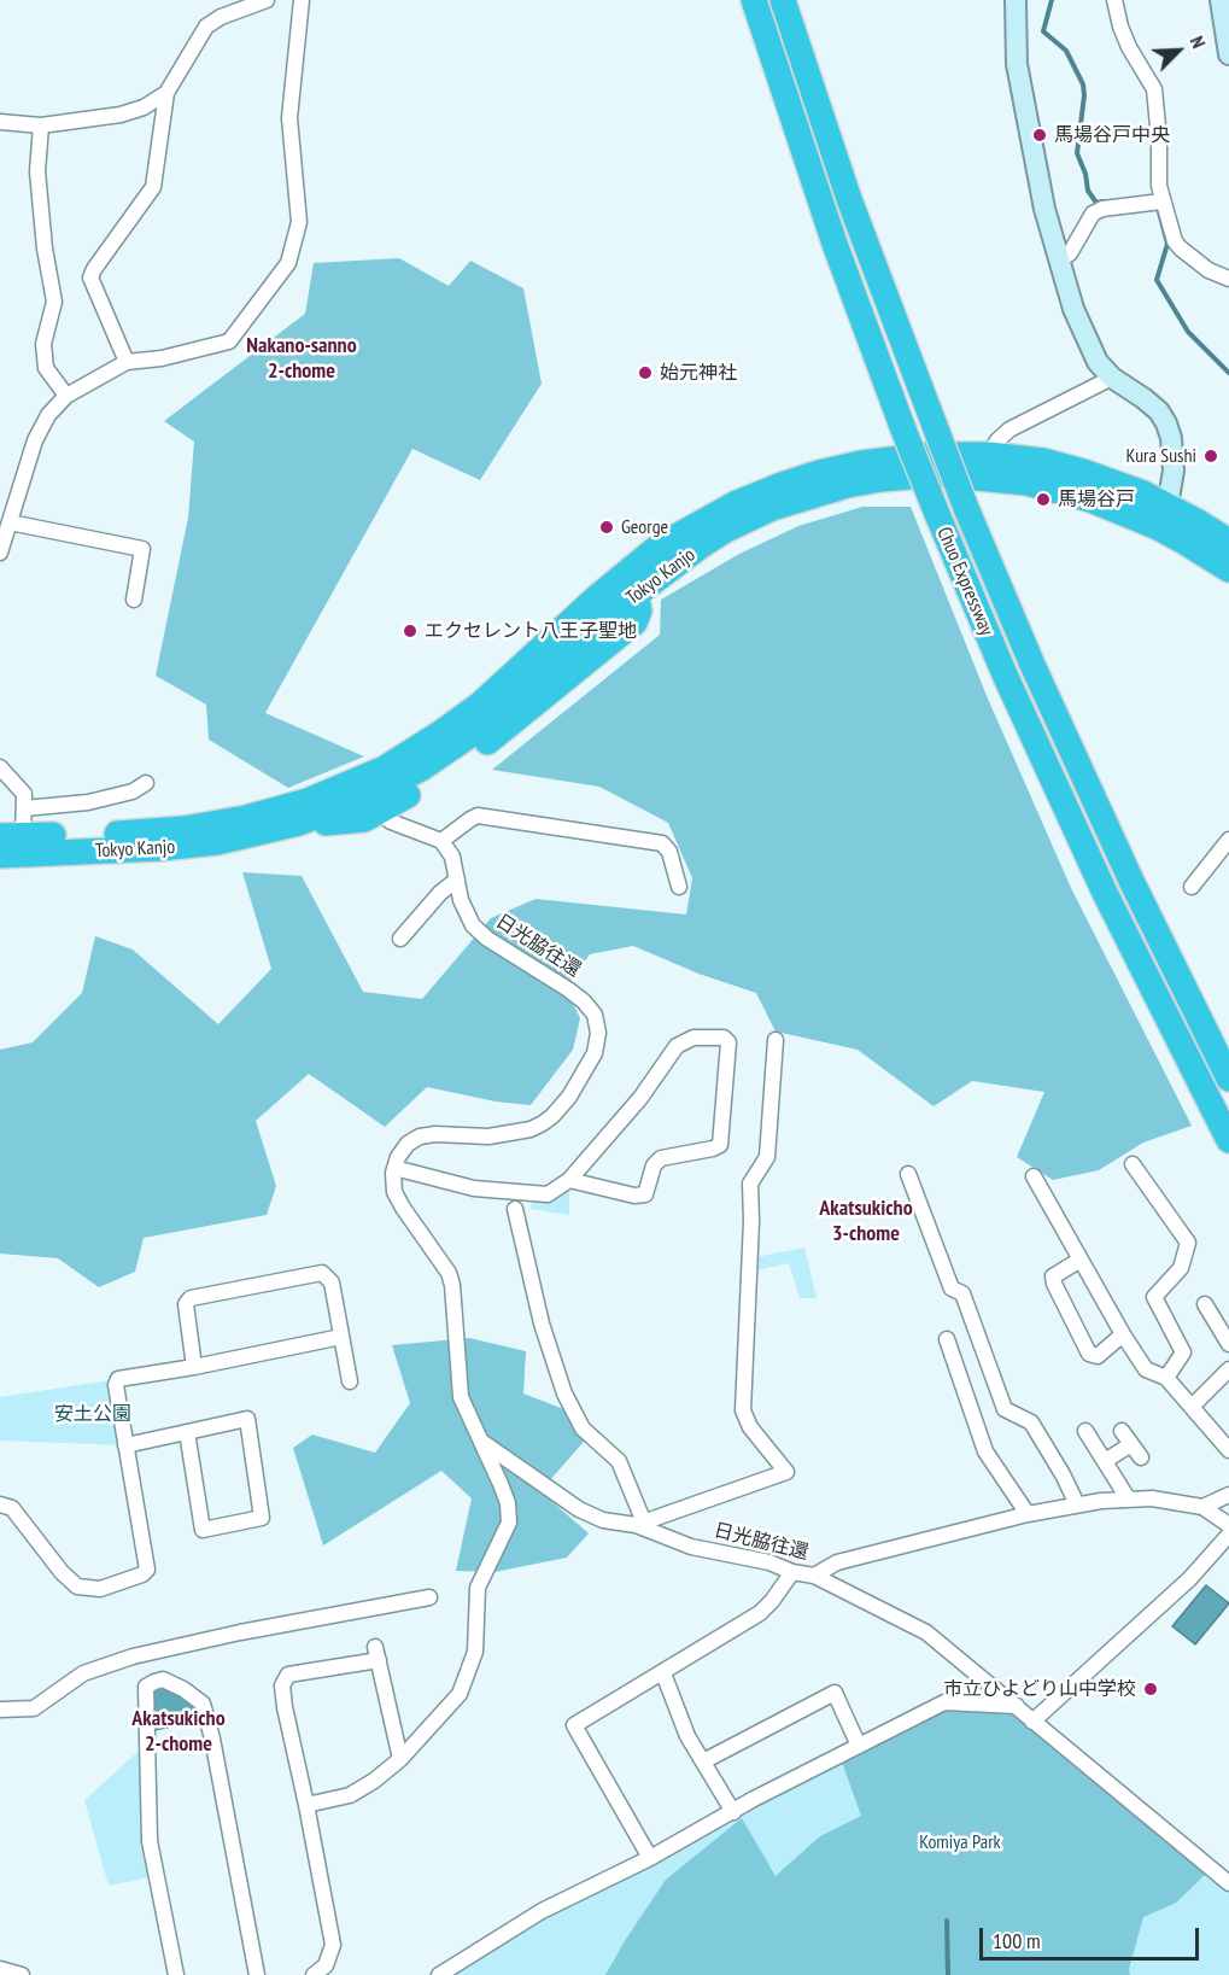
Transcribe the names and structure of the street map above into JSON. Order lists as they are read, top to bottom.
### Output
{
  "streets": {
    "highway": ["Tokyo Kanjo", "Chuo Expressway"],
    "street": ["日光脇往還"]
  },
  "districts": ["Nakano-sanno 2-chome", "Akatsukicho 3-chome", "Akatsukicho 2-chome"],
  "parks": ["安土公園", "Komiya Park"],
  "places": [
    "馬場谷戸中央",
    "始元神社",
    "Kura Sushi",
    "馬場谷戸",
    "George",
    "エクセレント八王子聖地",
    "市立ひよどり山中学校"
  ],
  "scale_bar": "100 m",
  "north": "top right"
}
